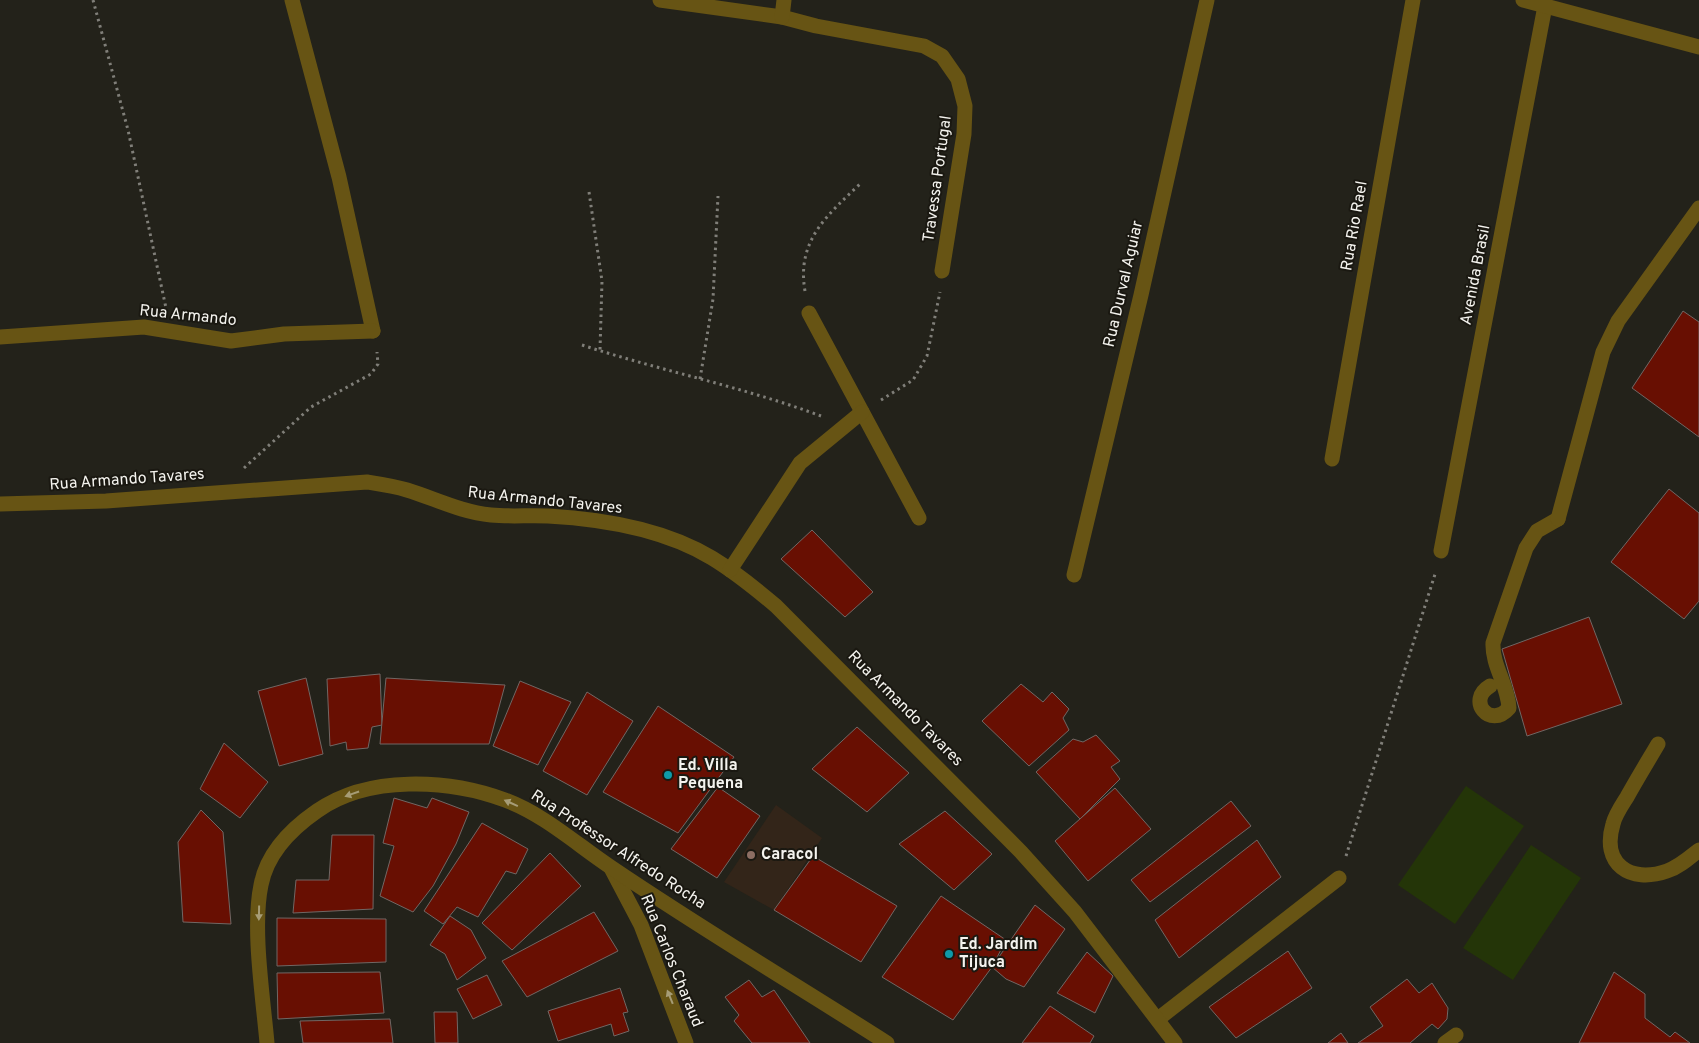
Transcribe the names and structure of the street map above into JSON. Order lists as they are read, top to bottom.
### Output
{
  "streets": {
    "street": [
      "Travessa Portugal",
      "Rua Rio Rael",
      "Avenida Brasil",
      "Rua Durval Aguiar",
      "Rua Armando",
      "Rua Armando Tavares",
      "Rua Professor Alfredo Rocha",
      "Rua Carlos Charaud"
    ]
  },
  "crossings": [
    ["Rua Professor Alfredo Rocha", "Rua Carlos Charaud"]
  ],
  "one_way": ["Rua Carlos Charaud"],
  "places": ["Ed. Villa Pequena", "Caracol", "Ed. Jardim Tijuca"]
}
